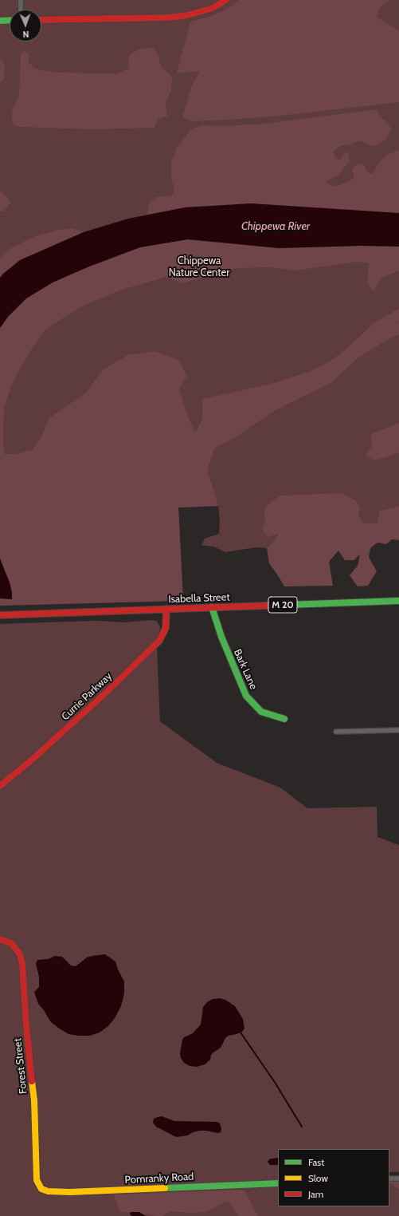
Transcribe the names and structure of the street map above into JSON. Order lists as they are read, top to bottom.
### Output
{
  "streets": {
    "main road": [
      "Isabella Street",
      "M 20",
      "Bark Lane",
      "Currie Parkway",
      "Forest Street",
      "Pomranky Road"
    ]
  },
  "crossings": [
    ["Isabella Street", "Bark Lane"],
    ["Isabella Street", "Currie Parkway"],
    ["Forest Street", "Pomranky Road"]
  ],
  "water": ["Chippewa River"],
  "parks": ["Chippewa Nature Center"],
  "legend": ["Fast", "Slow", "Jam"],
  "north": "bottom"
}
